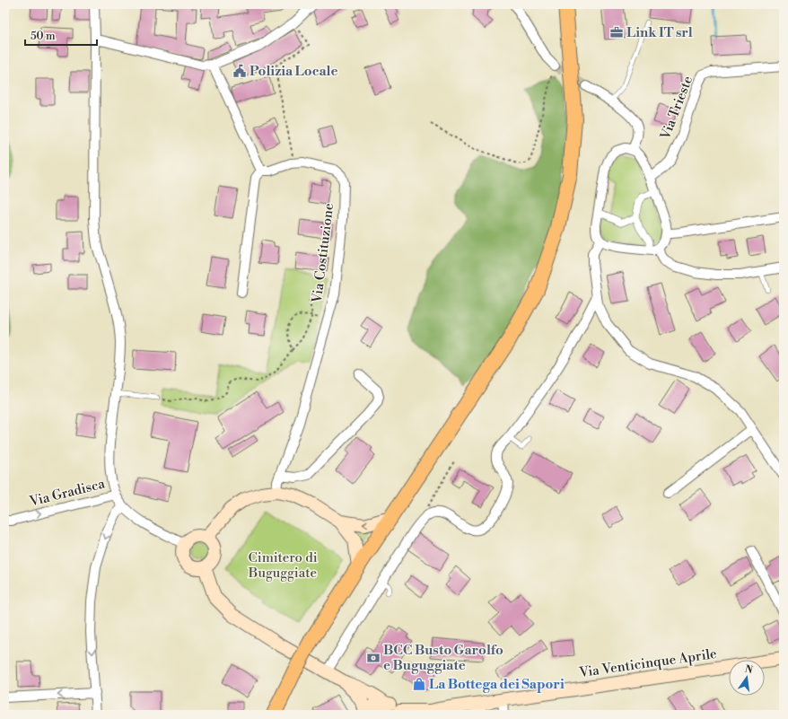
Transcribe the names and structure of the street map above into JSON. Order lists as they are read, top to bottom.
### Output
{
  "streets": {
    "main road": ["Via Venticinque Aprile"],
    "street": ["Via Trieste", "Via Costituzione", "Via Gradisca"]
  },
  "one_way": ["Via Gradisca"],
  "parks": ["Cimitero di Buguggiate"],
  "places": {
    "office": ["Link IT srl"],
    "public building": ["Polizia Locale"],
    "bank": ["BCC Busto Garolfo e Buguggiate"],
    "shop": ["La Bottega dei Sapori"]
  },
  "scale_bar": "50 m",
  "north": "top"
}
